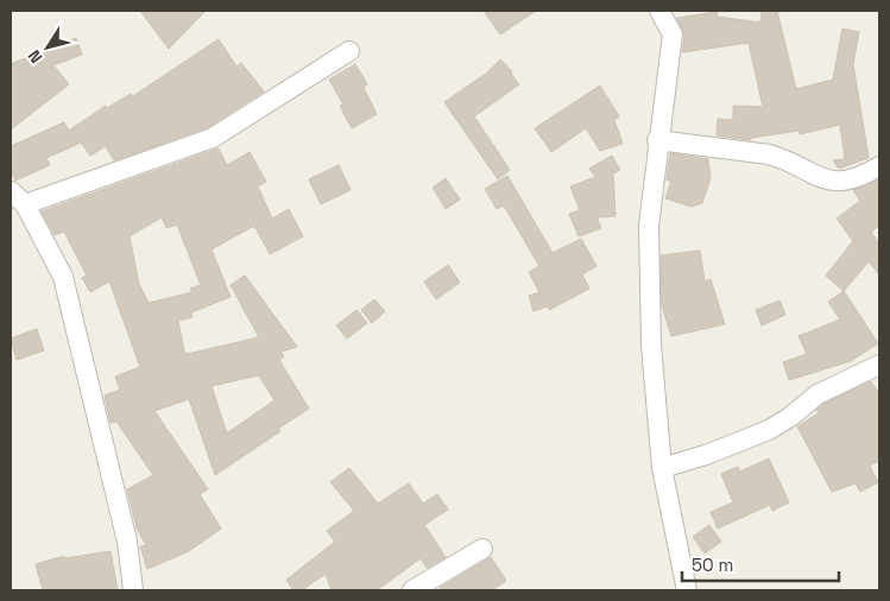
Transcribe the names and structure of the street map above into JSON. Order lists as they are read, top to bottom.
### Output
{
  "scale_bar": "50 m",
  "north": "bottom left"
}
